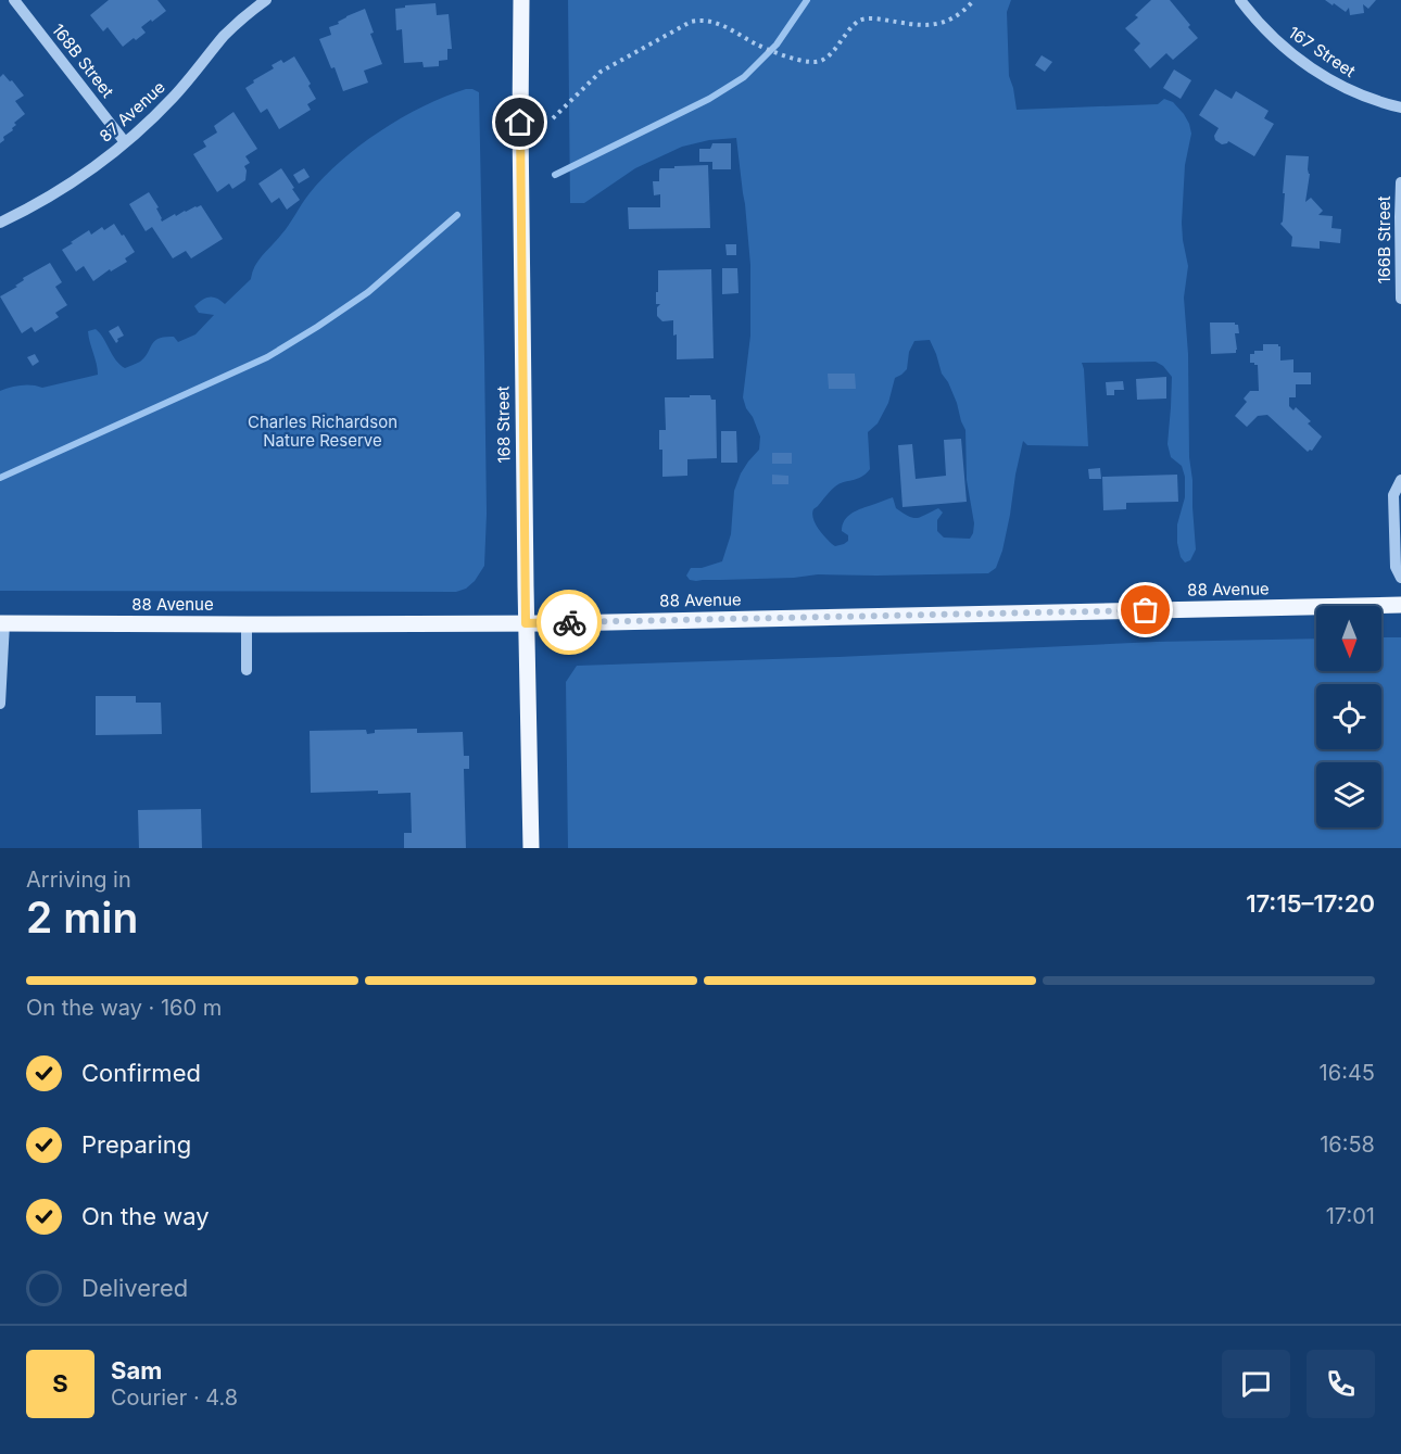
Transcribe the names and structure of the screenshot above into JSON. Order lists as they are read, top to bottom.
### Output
{
  "streets": {
    "main road": ["168 Street", "88 Avenue"],
    "street": [
      "167 Street",
      "168B Street",
      "87 Avenue",
      "166B Street"
    ]
  },
  "crossings": [
    ["168B Street", "87 Avenue"],
    ["168 Street", "88 Avenue"]
  ],
  "parks": ["Charles Richardson Nature Reserve"],
  "north": "bottom",
  "page": {
    "heading": ["2 min", "Arriving in", "17:15–17:20"],
    "panel": ["Sam", "Courier · 4.8"],
    "bar": "On the way · 160 m",
    "list": [
      ["Confirmed", "16:45"],
      ["Preparing", "16:58"],
      ["On the way", "17:01"],
      "Delivered"
    ],
    "round": "S"
  }
}
